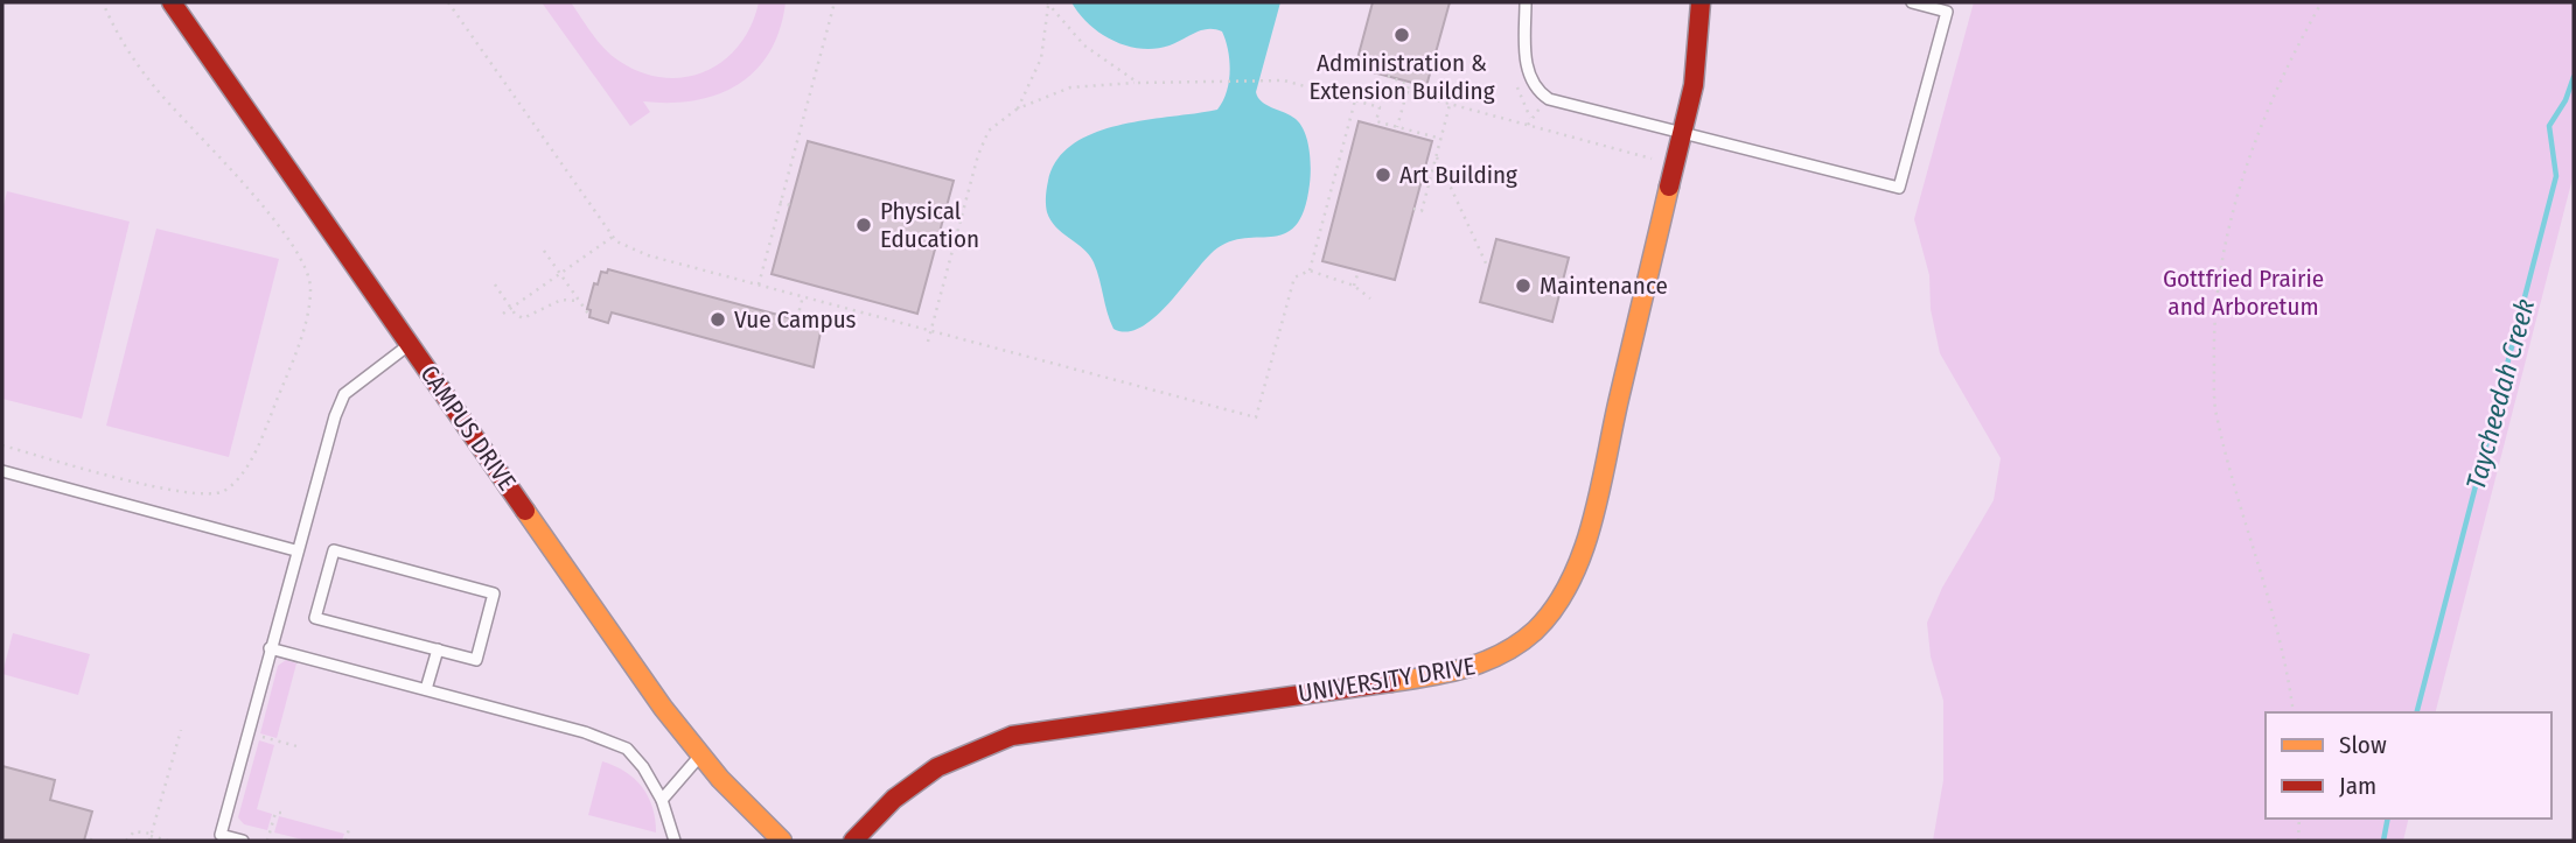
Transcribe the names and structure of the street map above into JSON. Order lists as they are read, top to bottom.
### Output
{
  "streets": {
    "street": ["CAMPUS DRIVE", "UNIVERSITY DRIVE"]
  },
  "water": ["Taycheedah Creek"],
  "parks": ["Gottfried Prairie and Arboretum"],
  "places": [
    "Administration & Extension Building",
    "Art Building",
    "Physical Education",
    "Maintenance",
    "Vue Campus"
  ],
  "legend": ["Slow", "Jam"]
}
